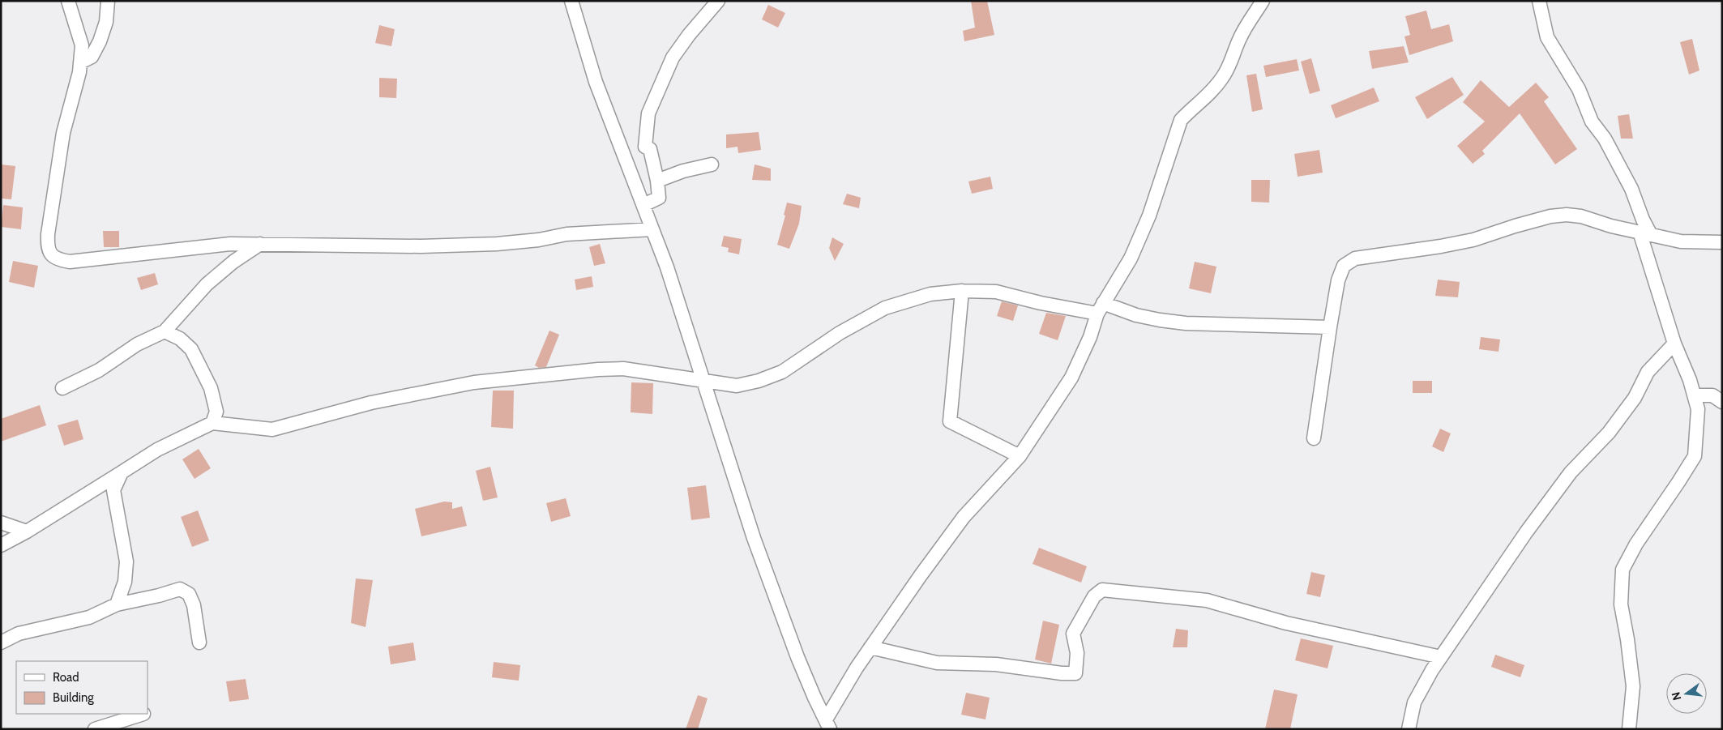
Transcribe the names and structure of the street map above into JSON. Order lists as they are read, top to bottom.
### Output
{
  "legend": ["Road", "Building"],
  "north": "left"
}
